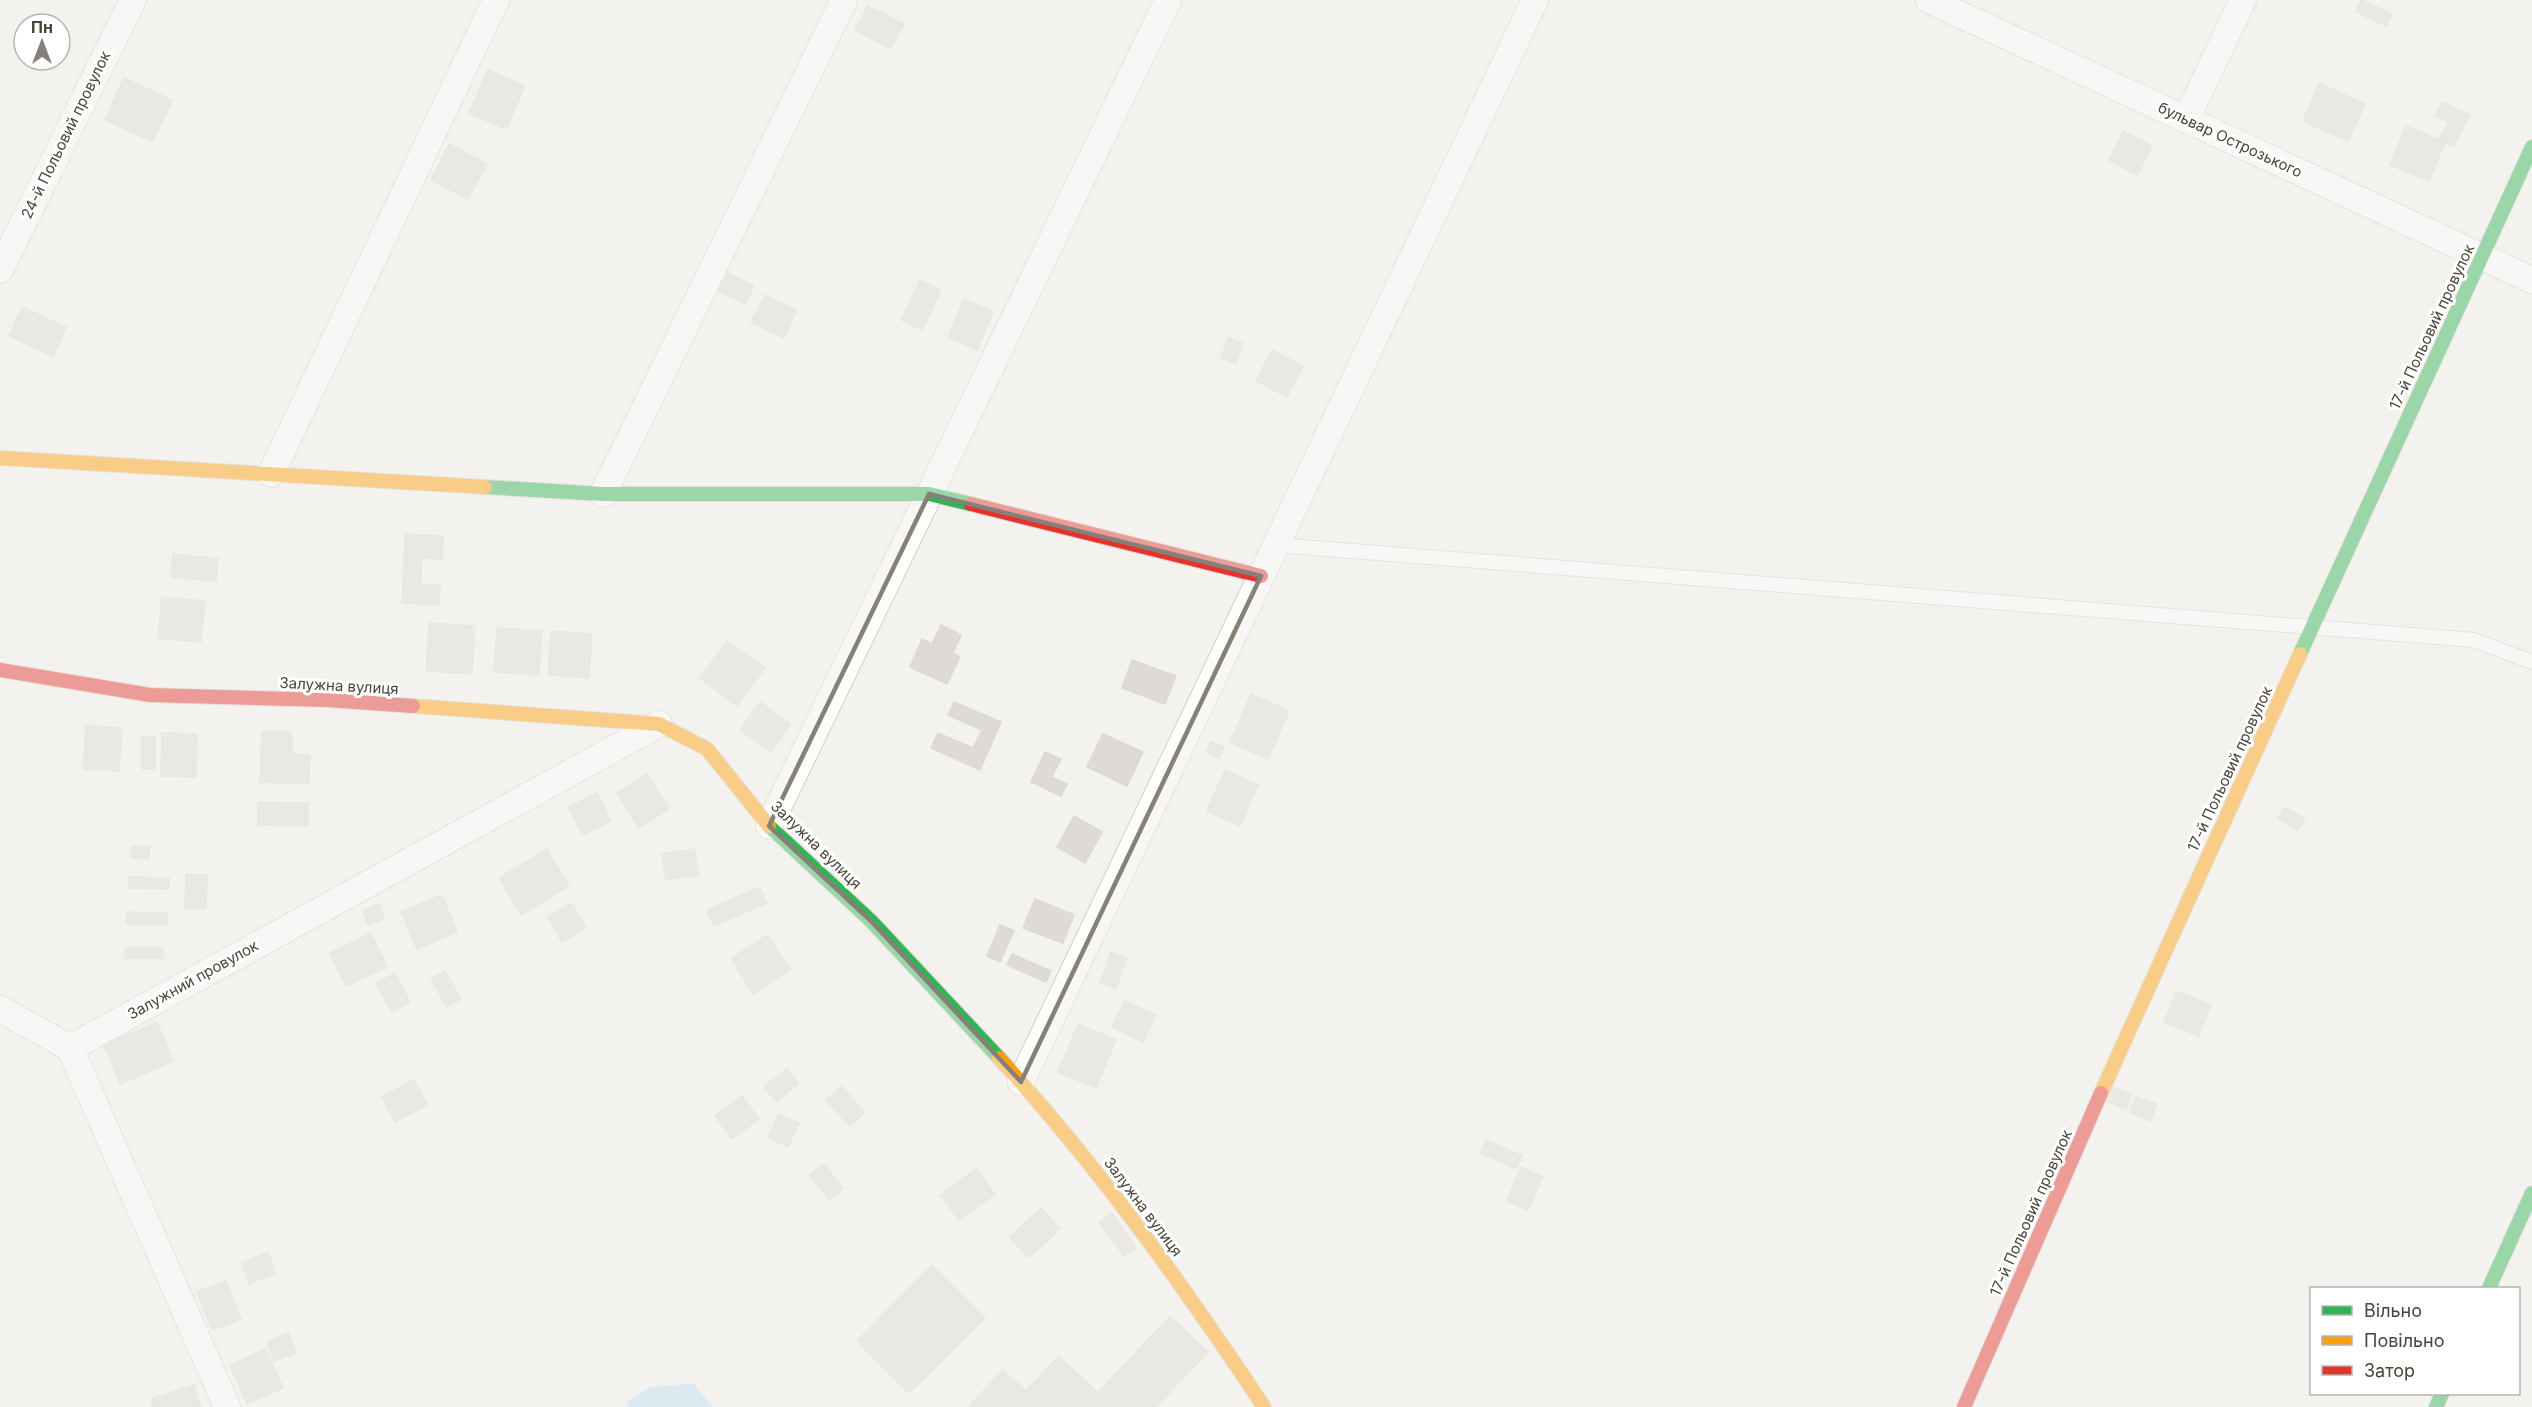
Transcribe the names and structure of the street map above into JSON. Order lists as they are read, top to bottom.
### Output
{
  "streets": {
    "street": [
      "24-й Польовий провулок",
      "бульвар Острозького",
      "17-й Польовий провулок",
      "Залужна вулиця",
      "Залужний провулок"
    ]
  },
  "crossings": [
    ["бульвар Острозького", "17-й Польовий провулок"],
    ["Залужна вулиця", "Залужний провулок"]
  ],
  "legend": ["Вільно", "Повільно", "Затор"],
  "north": "top"
}
